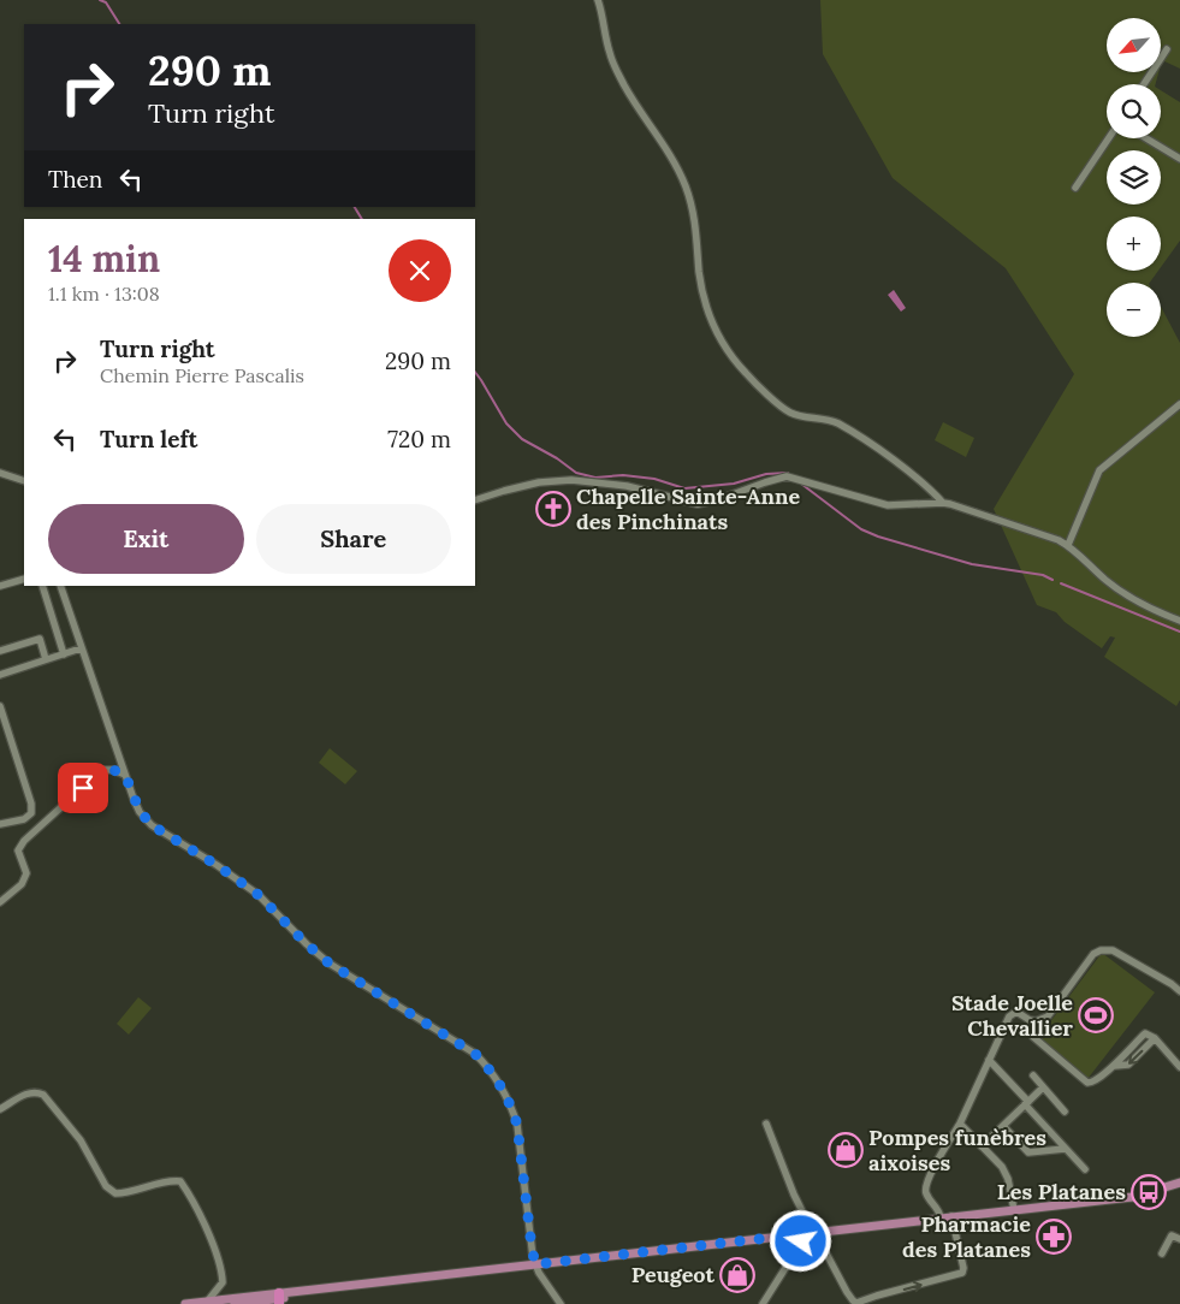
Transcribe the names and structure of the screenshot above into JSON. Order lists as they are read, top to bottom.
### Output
{
  "places": {
    "church": ["Chapelle Sainte-Anne des Pinchinats"],
    "sports": ["Stade Joelle Chevallier"],
    "shop": ["Pompes funèbres aixoises", "Peugeot"],
    "bus stop": ["Les Platanes"],
    "pharmacy": ["Pharmacie des Platanes"]
  },
  "north": "bottom left",
  "page": {
    "map_buttons": ["+", "−"],
    "turn": ["290 m", "Turn right"],
    "then": "Then",
    "heading": ["14 min", "1.1 km · 13:08"],
    "list": [
      {
        "name": "Turn right",
        "note": "Chemin Pierre Pascalis",
        "value": "290 m"
      },
      {
        "name": "Turn left",
        "value": "720 m"
      }
    ],
    "buttons": ["Exit", "Share"]
  }
}
